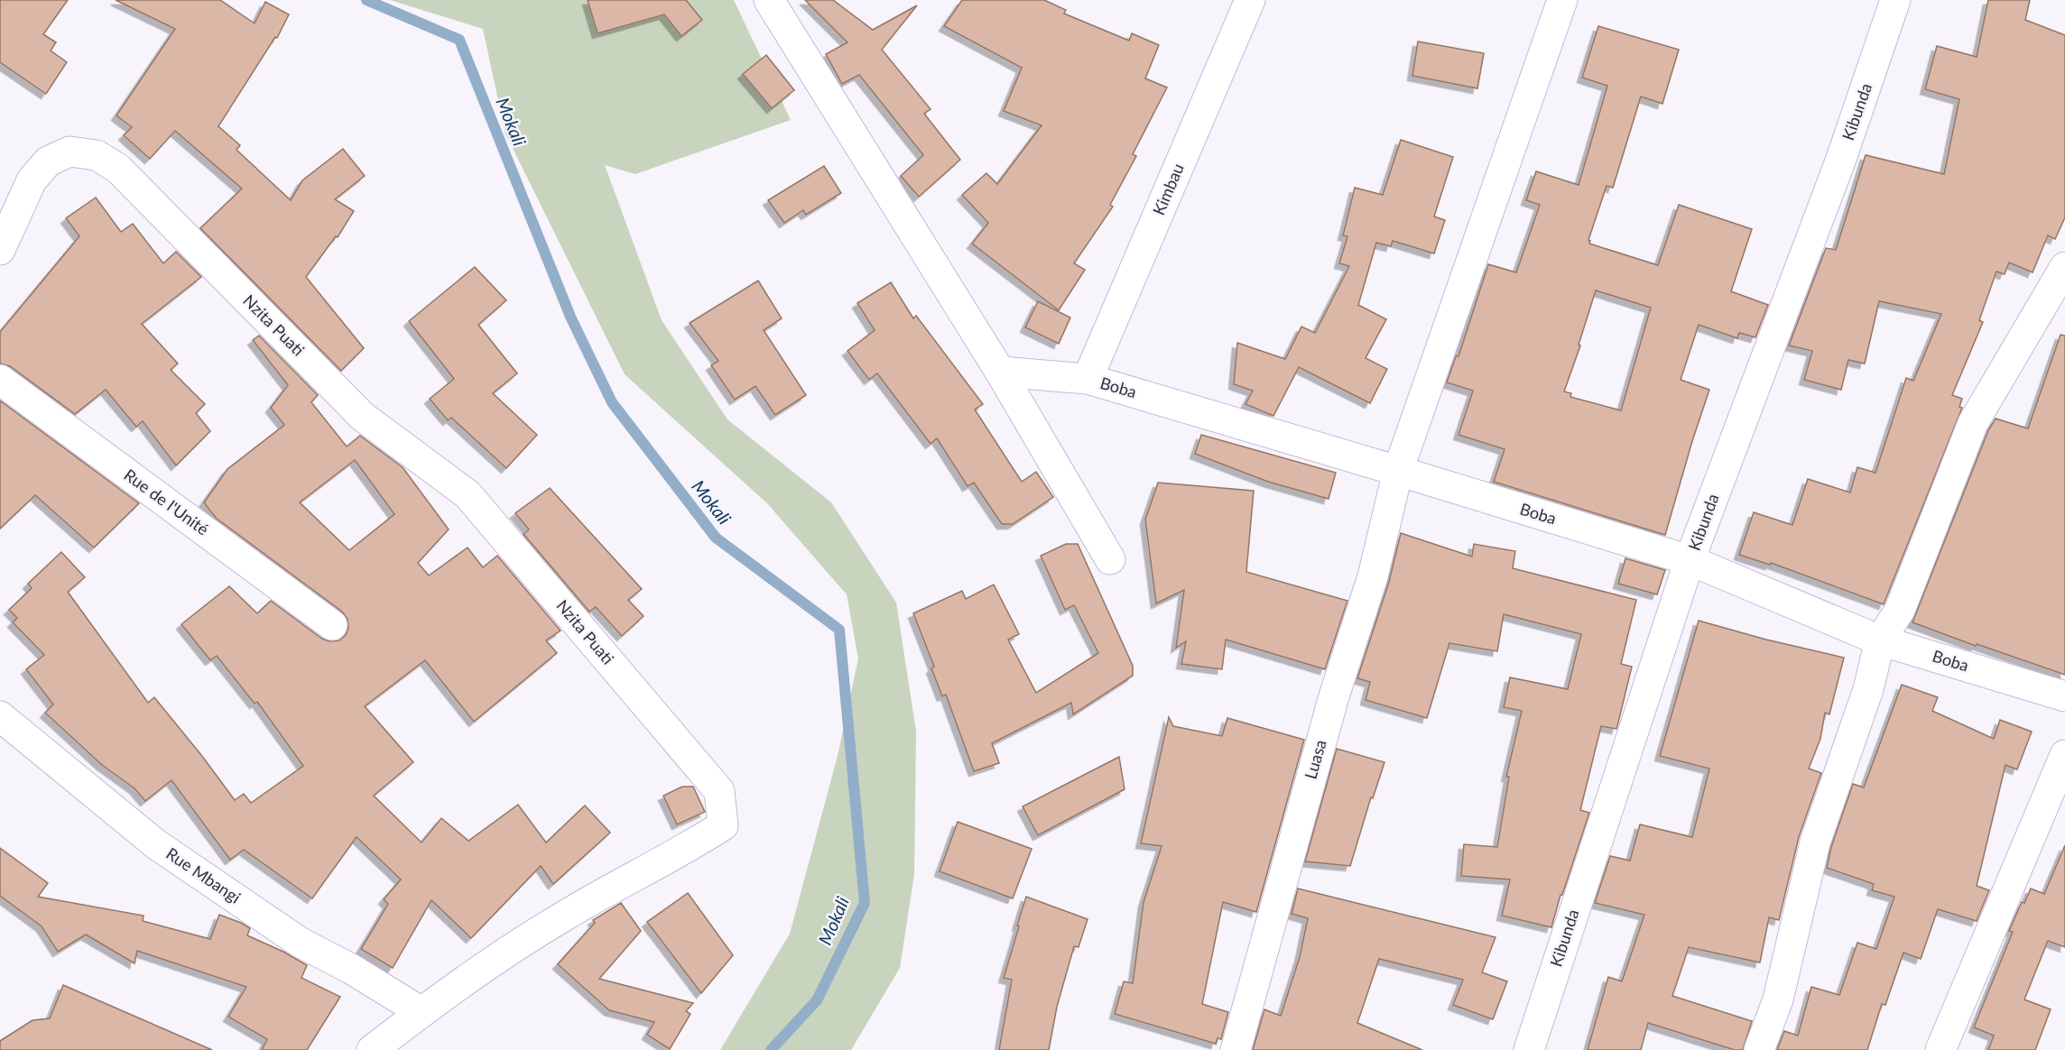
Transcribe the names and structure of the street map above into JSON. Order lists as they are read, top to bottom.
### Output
{
  "streets": {
    "street": [
      "Kibunda",
      "Kimbau",
      "Nzita Puati",
      "Boba",
      "Rue de l'Unité",
      "Luasa",
      "Rue Mbangi"
    ]
  },
  "crossings": [
    ["Kibunda", "Boba"],
    ["Kimbau", "Boba"],
    ["Nzita Puati", "Rue Mbangi"],
    ["Boba", "Luasa"]
  ],
  "water": ["Mokali"]
}
